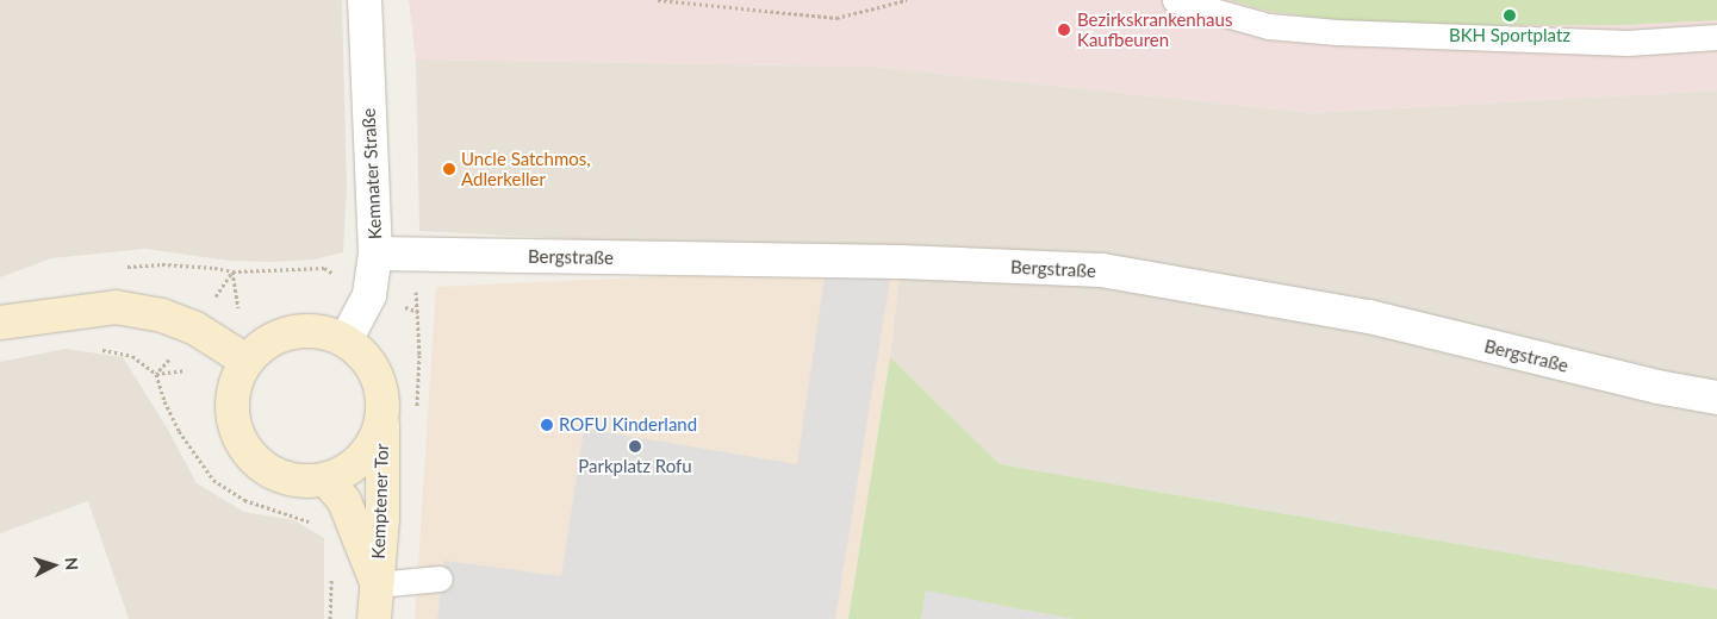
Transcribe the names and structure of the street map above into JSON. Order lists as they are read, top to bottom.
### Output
{
  "streets": {
    "main road": ["Kemptener Tor"],
    "street": ["Kemnater Straße", "Bergstraße"]
  },
  "crossings": [
    ["Kemnater Straße", "Bergstraße"],
    ["Kemnater Straße", "Kemptener Tor"]
  ],
  "places": [
    "BKH Sportplatz",
    "Bezirkskrankenhaus Kaufbeuren",
    "Uncle Satchmos, Adlerkeller",
    "ROFU Kinderland",
    "Parkplatz Rofu"
  ],
  "north": "right"
}
